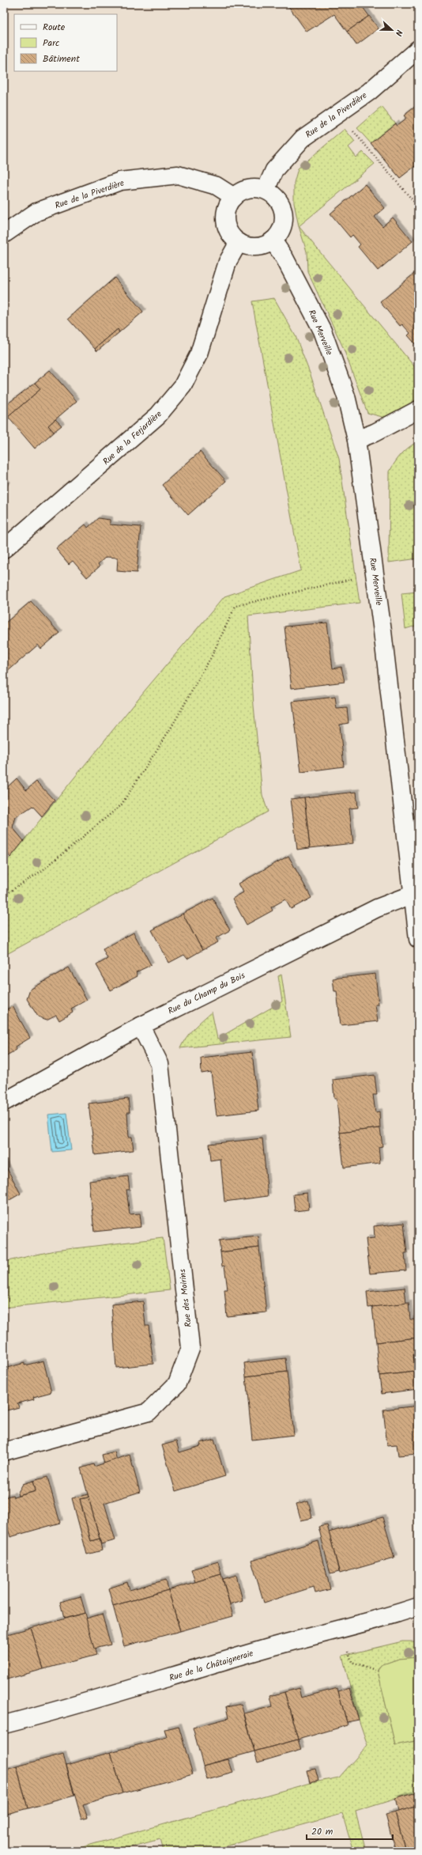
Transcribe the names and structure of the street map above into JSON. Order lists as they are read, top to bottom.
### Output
{
  "streets": {
    "street": [
      "Rue de la Piverdière",
      "Rue Merveille",
      "Rue de la Ferjardière",
      "Rue du Champ du Bois",
      "Rue des Moirins",
      "Rue de la Châtaigneraie"
    ]
  },
  "crossings": [
    ["Rue de la Piverdière", "Rue Merveille"],
    ["Rue de la Piverdière", "Rue de la Ferjardière"],
    ["Rue Merveille", "Rue de la Ferjardière"],
    ["Rue Merveille", "Rue du Champ du Bois"],
    ["Rue du Champ du Bois", "Rue des Moirins"]
  ],
  "legend": ["Route", "Parc", "Bâtiment"],
  "scale_bar": "20 m",
  "north": "right"
}
